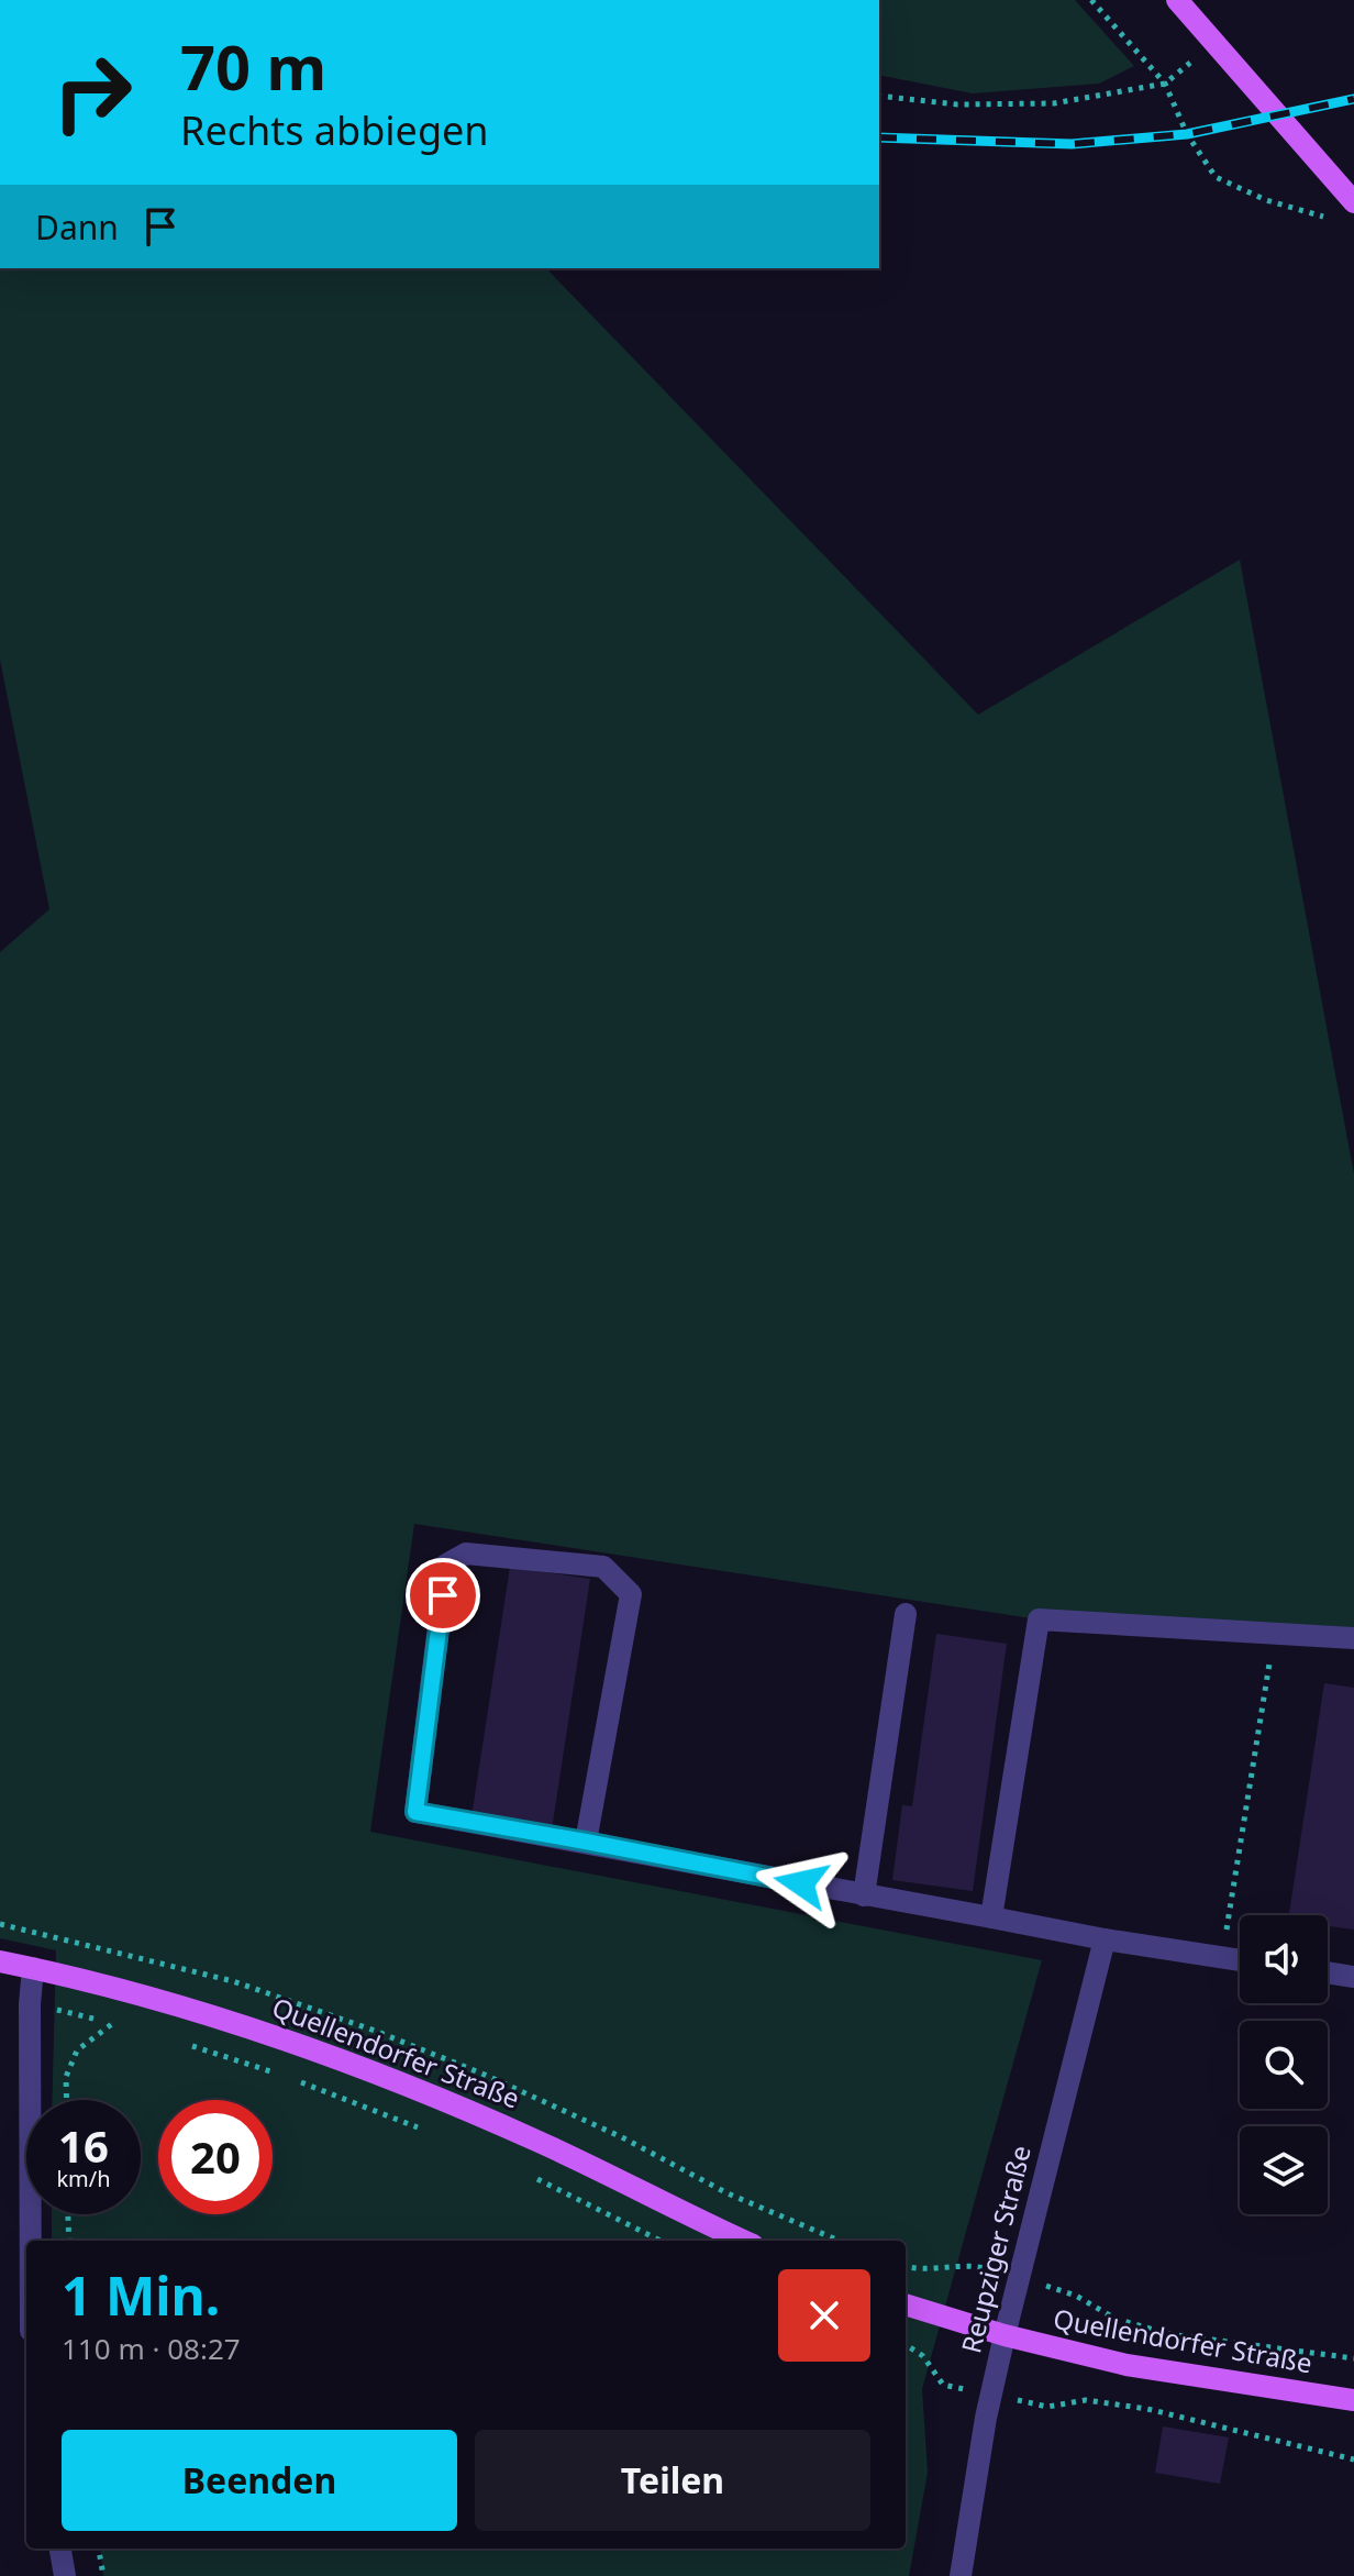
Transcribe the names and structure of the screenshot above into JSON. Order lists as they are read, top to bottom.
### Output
{
  "streets": {
    "main road": ["Quellendorfer Straße"],
    "street": ["Reupziger Straße"]
  },
  "crossings": [
    ["Quellendorfer Straße", "Reupziger Straße"]
  ],
  "page": {
    "turn": ["70 m", "Rechts abbiegen"],
    "then": "Dann",
    "speed": "16 km/h",
    "limit": "20",
    "heading": ["1 Min.", "110 m · 08:27"],
    "buttons": ["Beenden", "Teilen"]
  }
}
